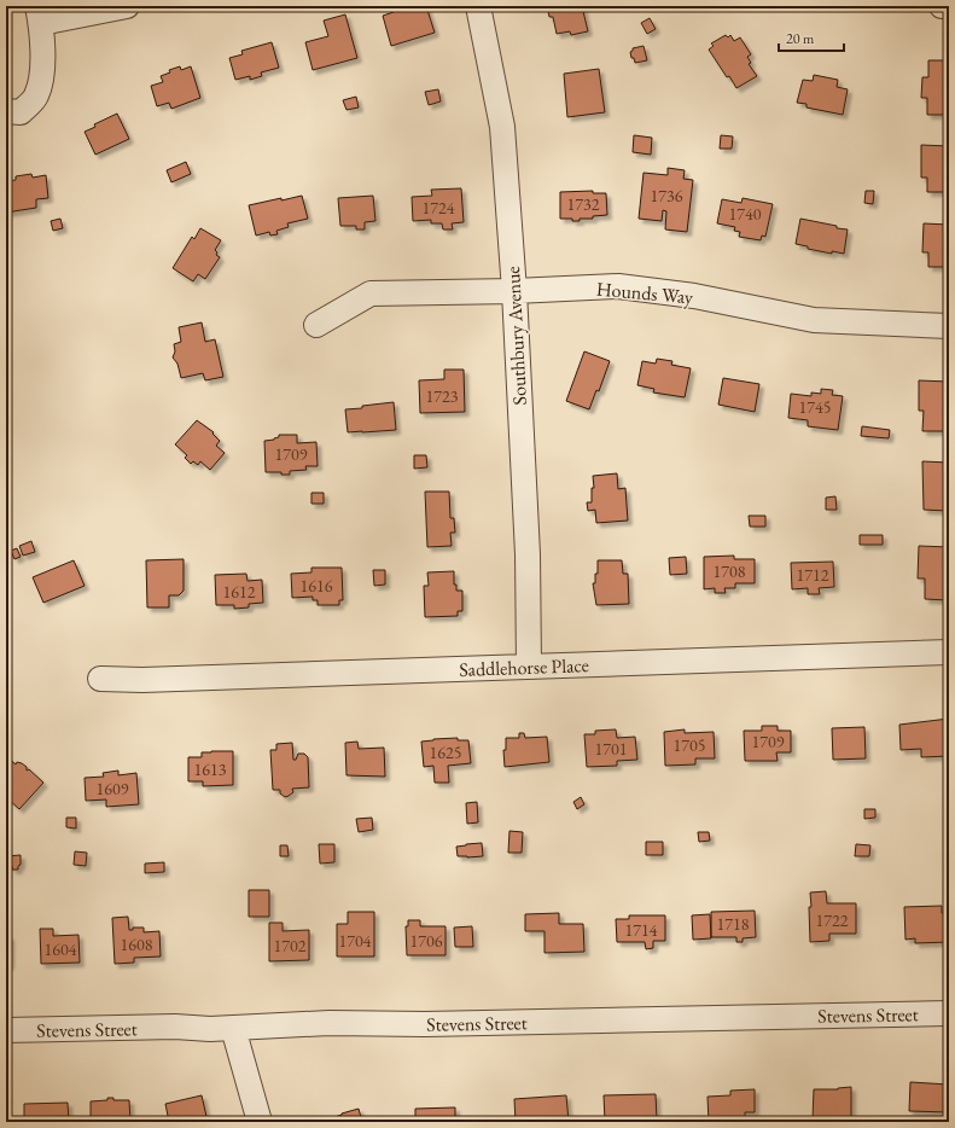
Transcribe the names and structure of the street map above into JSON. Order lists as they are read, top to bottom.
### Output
{
  "streets": {
    "street": [
      "Hounds Way",
      "Southbury Avenue",
      "Saddlehorse Place",
      "Stevens Street"
    ]
  },
  "crossings": [
    ["Hounds Way", "Southbury Avenue"],
    ["Southbury Avenue", "Saddlehorse Place"]
  ],
  "house_numbers": [
    "1736",
    "1732",
    "1724",
    "1740",
    "1723",
    "1745",
    "1709",
    "1708",
    "1712",
    "1616",
    "1612",
    "1709",
    "1705",
    "1701",
    "1625",
    "1613",
    "1609",
    "1722",
    "1718",
    "1714",
    "1704",
    "1706",
    "1608",
    "1702",
    "1604"
  ],
  "scale_bar": "20 m"
}
